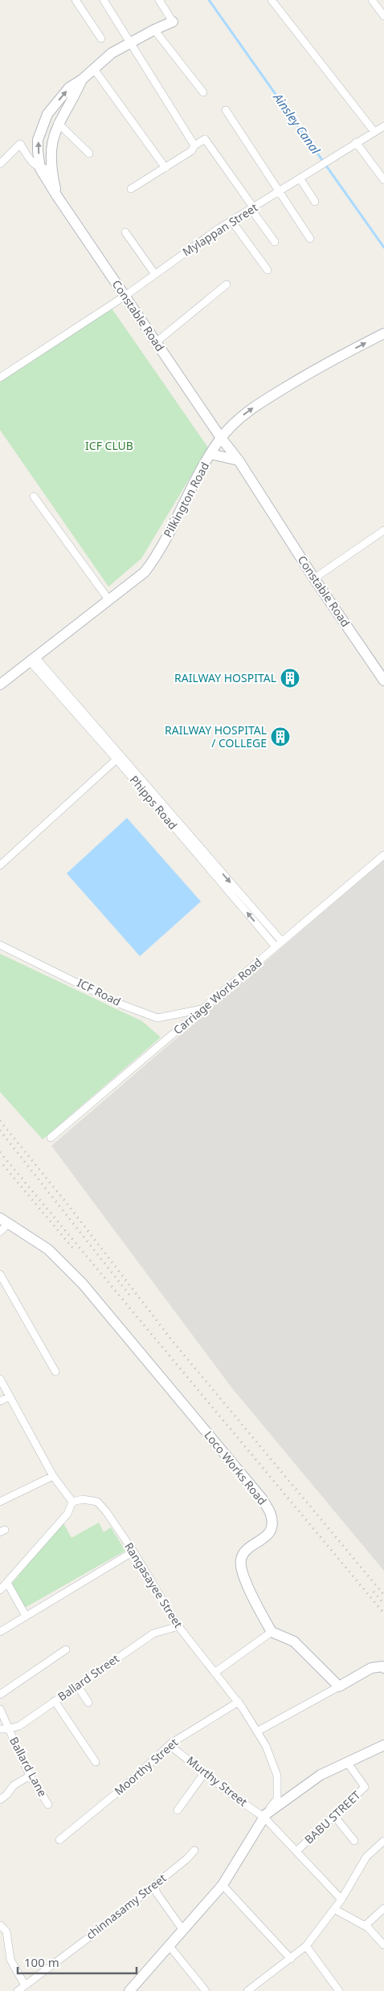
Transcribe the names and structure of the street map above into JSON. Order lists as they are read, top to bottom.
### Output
{
  "streets": {
    "street": [
      "Mylappan Street",
      "Constable Road",
      "Pilkington Road",
      "Phipps Road",
      "ICF Road",
      "Carriage Works Road",
      "Loco Works Road",
      "Rangasayee Street",
      "Ballard Street",
      "Ballard Lane",
      "Moorthy Street",
      "Murthy Street",
      "BABU STREET",
      "chinnasamy Street"
    ]
  },
  "crossings": [
    ["Mylappan Street", "Constable Road"],
    ["Constable Road", "Pilkington Road"],
    ["Pilkington Road", "Phipps Road"],
    ["Phipps Road", "Carriage Works Road"],
    ["ICF Road", "Carriage Works Road"],
    ["Rangasayee Street", "Ballard Street"],
    ["Rangasayee Street", "Moorthy Street"],
    ["Rangasayee Street", "Murthy Street"],
    ["Ballard Street", "Ballard Lane"],
    ["Moorthy Street", "Murthy Street"],
    ["Murthy Street", "BABU STREET"]
  ],
  "one_way": ["Pilkington Road"],
  "water": ["Ainsley Canal"],
  "parks": ["ICF CLUB"],
  "places": {
    "building": ["RAILWAY HOSPITAL", "RAILWAY HOSPITAL / COLLEGE"]
  },
  "scale_bar": "100 m"
}
